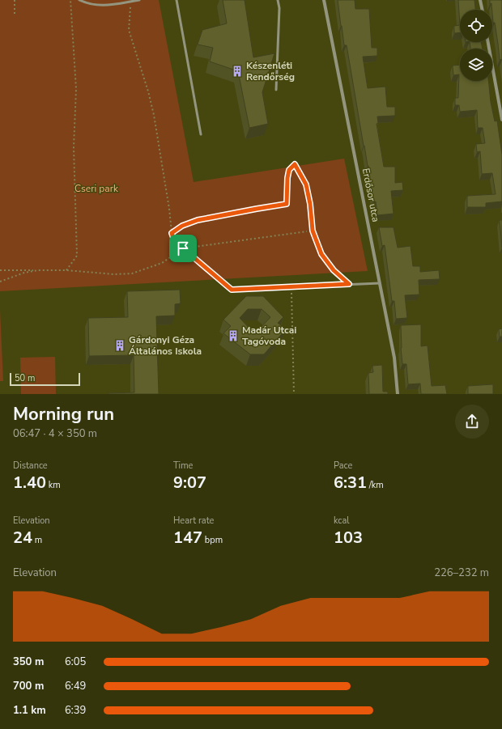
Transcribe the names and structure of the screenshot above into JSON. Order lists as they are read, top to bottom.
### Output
{
  "streets": {
    "street": ["Erdősor utca"]
  },
  "parks": ["Cseri park"],
  "places": {
    "building": ["Készenléti Rendőrség", "Madár Utcai Tagóvoda", "Gárdonyi Géza Általános Iskola"]
  },
  "scale_bar": "50 m",
  "page": {
    "scale": "50 m",
    "heading": ["Morning run", "06:47 · 4 × 350 m"],
    "stats": [
      ["Distance", "1.40 km"],
      ["Time", "9:07"],
      ["Pace", "6:31 /km"],
      ["Elevation", "24 m"],
      ["Heart rate", "147 bpm"],
      ["kcal", "103"]
    ],
    "chart": ["Elevation", "226–232 m"],
    "list": [
      {
        "name": "350 m",
        "note": "6:05"
      },
      {
        "name": "700 m",
        "note": "6:49"
      },
      {
        "name": "1.1 km",
        "note": "6:39"
      }
    ]
  }
}
